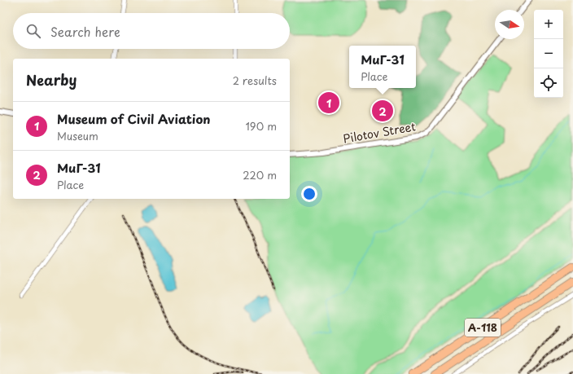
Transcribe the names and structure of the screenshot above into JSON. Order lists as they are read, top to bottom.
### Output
{
  "streets": {
    "highway": ["А-118"],
    "street": ["Pilotov Street"]
  },
  "north": "right",
  "page": {
    "map_buttons": ["+", "−"],
    "search": "Search here",
    "popup": ["МиГ-31", "Place"],
    "heading": ["Nearby", "2 results"],
    "pins": ["1", "2"],
    "list": [
      {
        "mark": "1",
        "name": "Museum of Civil Aviation",
        "note": "Museum",
        "value": "190 m"
      },
      {
        "mark": "2",
        "name": "МиГ-31",
        "note": "Place",
        "value": "220 m"
      }
    ]
  }
}
